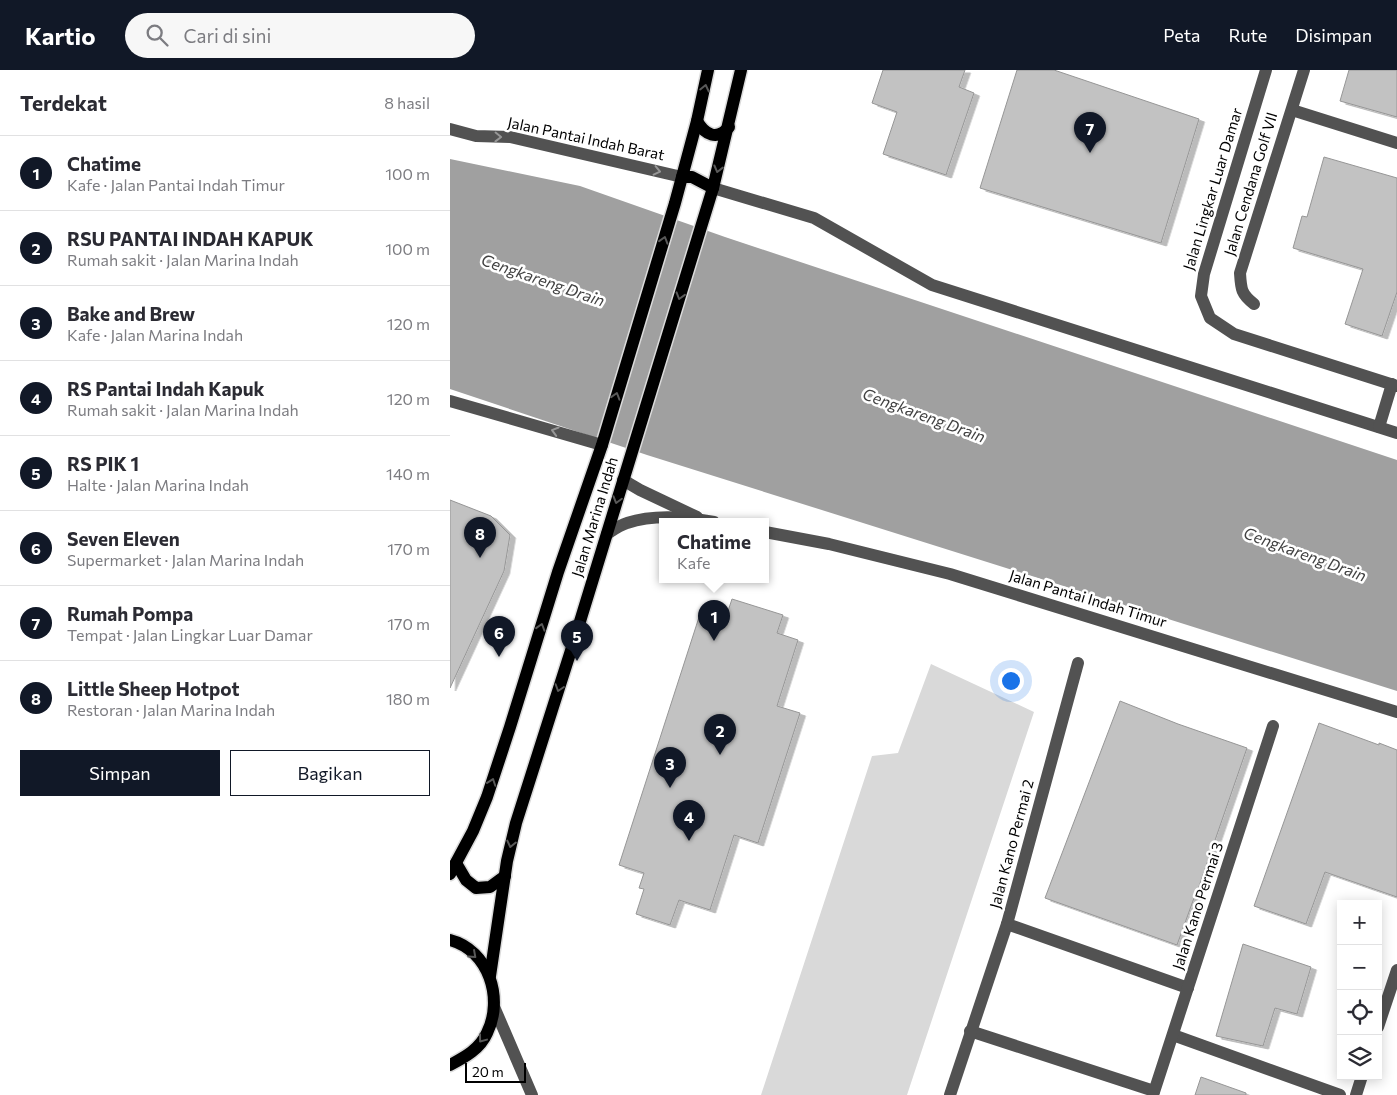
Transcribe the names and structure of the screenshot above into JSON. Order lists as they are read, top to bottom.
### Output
{
  "streets": {
    "main road": ["Jalan Pantai Indah Barat", "Jalan Marina Indah"],
    "street": [
      "Jalan Cendana Golf VII",
      "Jalan Lingkar Luar Damar",
      "Jalan Pantai Indah Timur",
      "Jalan Kano Permai 2",
      "Jalan Kano Permai 3"
    ]
  },
  "crossings": [
    ["Jalan Pantai Indah Barat", "Jalan Marina Indah"]
  ],
  "one_way": ["Jalan Pantai Indah Barat"],
  "water": ["Cengkareng Drain"],
  "scale_bar": "20 m",
  "page": {
    "header": "Kartio",
    "search": "Cari di sini",
    "nav": ["Peta", "Rute", "Disimpan"],
    "heading": ["Terdekat", "8 hasil"],
    "pins": [
      "7",
      "8",
      "1",
      "6",
      "5",
      "2",
      "3",
      "4"
    ],
    "list": [
      {
        "mark": "1",
        "name": "Chatime",
        "note": "Kafe · Jalan Pantai Indah Timur",
        "value": "100 m"
      },
      {
        "mark": "2",
        "name": "RSU PANTAI INDAH KAPUK",
        "note": "Rumah sakit · Jalan Marina Indah",
        "value": "100 m"
      },
      {
        "mark": "3",
        "name": "Bake and Brew",
        "note": "Kafe · Jalan Marina Indah",
        "value": "120 m"
      },
      {
        "mark": "4",
        "name": "RS Pantai Indah Kapuk",
        "note": "Rumah sakit · Jalan Marina Indah",
        "value": "120 m"
      },
      {
        "mark": "5",
        "name": "RS PIK 1",
        "note": "Halte · Jalan Marina Indah",
        "value": "140 m"
      },
      {
        "mark": "6",
        "name": "Seven Eleven",
        "note": "Supermarket · Jalan Marina Indah",
        "value": "170 m"
      },
      {
        "mark": "7",
        "name": "Rumah Pompa",
        "note": "Tempat · Jalan Lingkar Luar Damar",
        "value": "170 m"
      },
      {
        "mark": "8",
        "name": "Little Sheep Hotpot",
        "note": "Restoran · Jalan Marina Indah",
        "value": "180 m"
      }
    ],
    "popup": ["Chatime", "Kafe"],
    "buttons": ["Simpan", "Bagikan"],
    "map_buttons": ["+", "−"],
    "scale": "20 m"
  }
}
